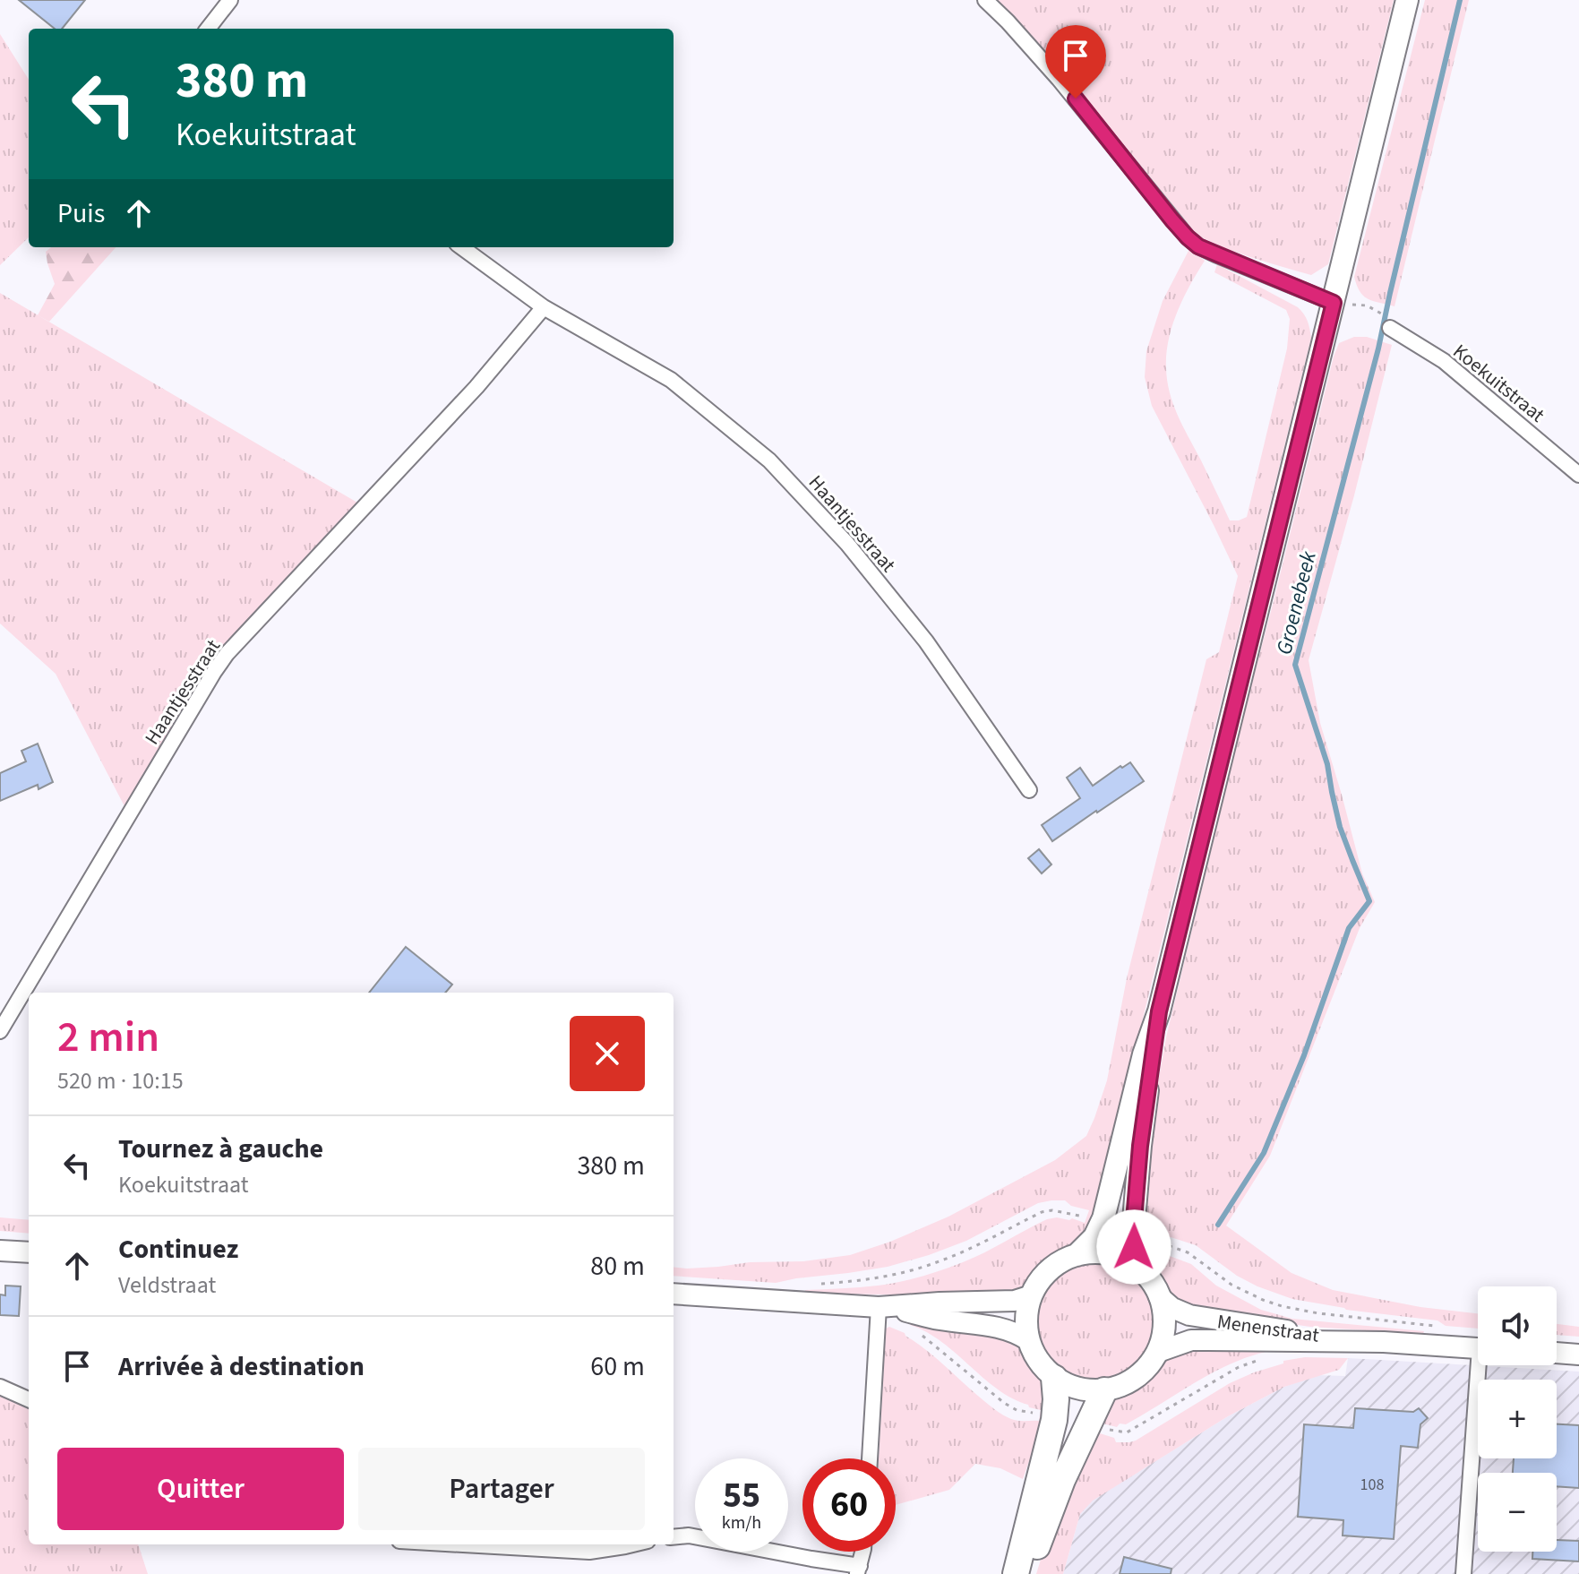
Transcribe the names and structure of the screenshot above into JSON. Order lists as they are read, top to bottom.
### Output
{
  "streets": {
    "main road": ["Menenstraat"],
    "street": ["Koekuitstraat", "Haantjesstraat"]
  },
  "water": ["Groenebeek"],
  "house_numbers": ["108"],
  "page": {
    "turn": ["380 m", "Koekuitstraat"],
    "then": "Puis",
    "heading": ["2 min", "520 m · 10:15"],
    "list": [
      {
        "name": "Tournez à gauche",
        "note": "Koekuitstraat",
        "value": "380 m"
      },
      {
        "name": "Continuez",
        "note": "Veldstraat",
        "value": "80 m"
      },
      {
        "name": "Arrivée à destination",
        "value": "60 m"
      }
    ],
    "map_buttons": ["+", "−"],
    "buttons": ["Quitter", "Partager"],
    "speed": "55 km/h",
    "limit": "60"
  }
}
